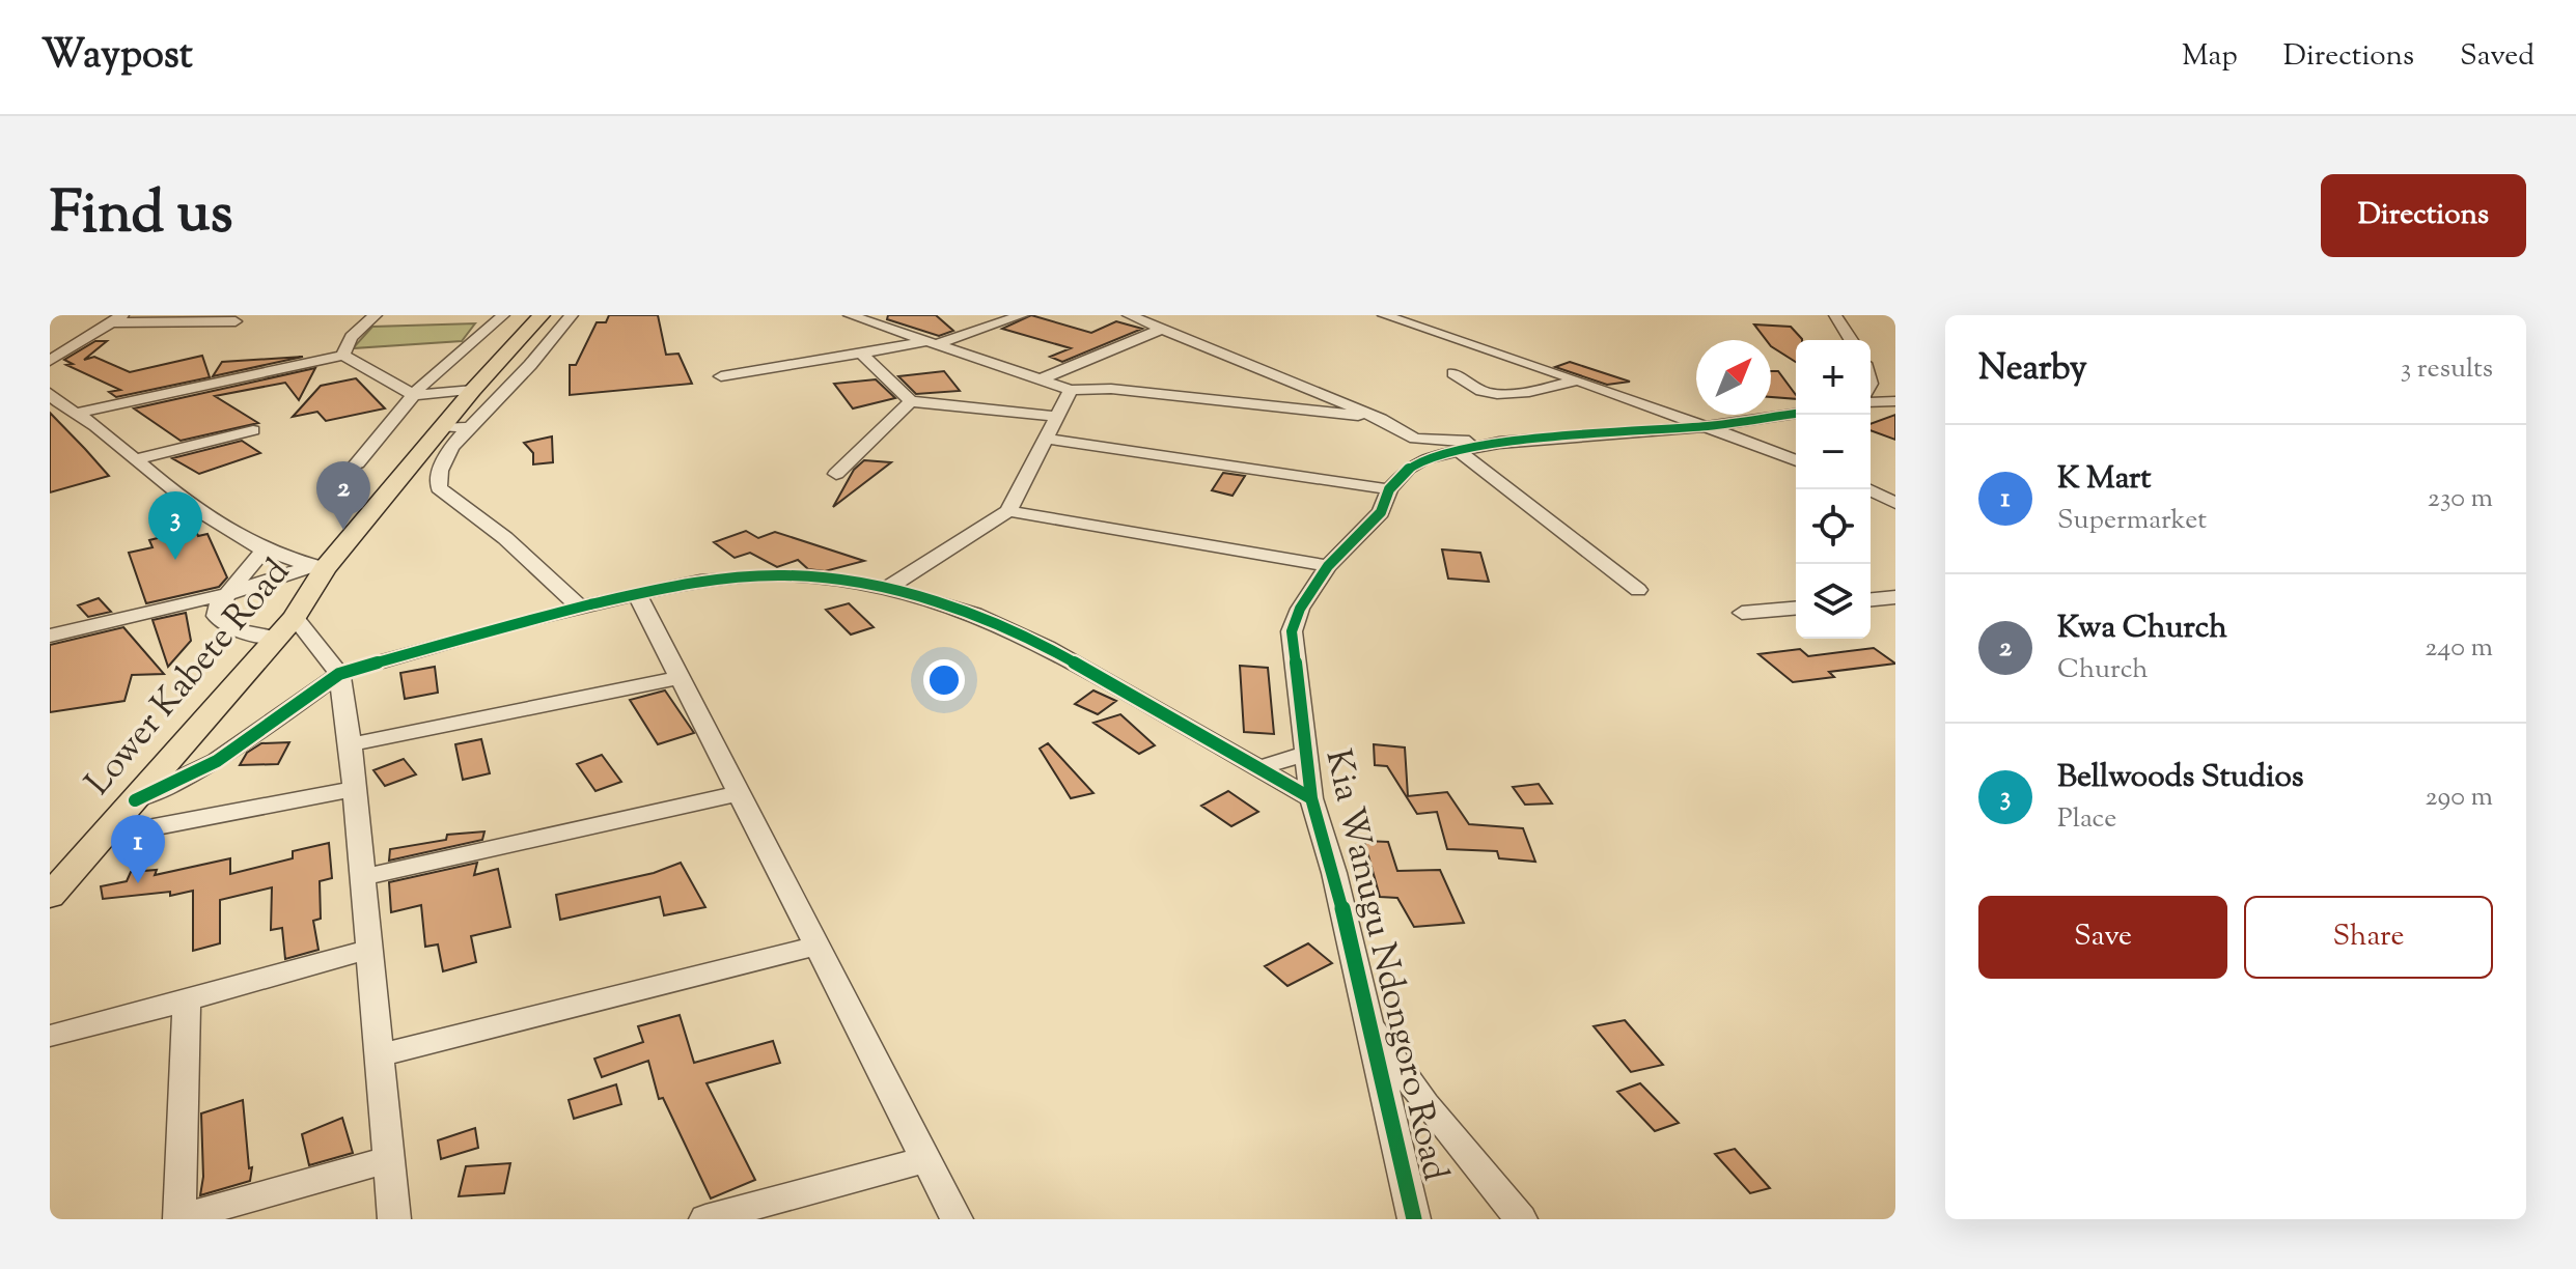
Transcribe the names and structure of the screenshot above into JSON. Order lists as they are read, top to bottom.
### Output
{
  "streets": {
    "main road": ["Lower Kabete Road"],
    "street": ["Kia Wanugu Ndongoro Road"]
  },
  "north": "top right",
  "page": {
    "header": "Waypost",
    "nav": ["Map", "Directions", "Saved"],
    "title": "Find us",
    "buttons": [
      "Directions",
      ["Save", "Share"]
    ],
    "heading": ["Nearby", "3 results"],
    "map_buttons": ["+", "−"],
    "list": [
      {
        "mark": "1",
        "name": "K Mart",
        "note": "Supermarket",
        "value": "230 m"
      },
      {
        "mark": "2",
        "name": "Kwa Church",
        "note": "Church",
        "value": "240 m"
      },
      {
        "mark": "3",
        "name": "Bellwoods Studios",
        "note": "Place",
        "value": "290 m"
      }
    ],
    "pins": ["2", "3", "1"]
  }
}
